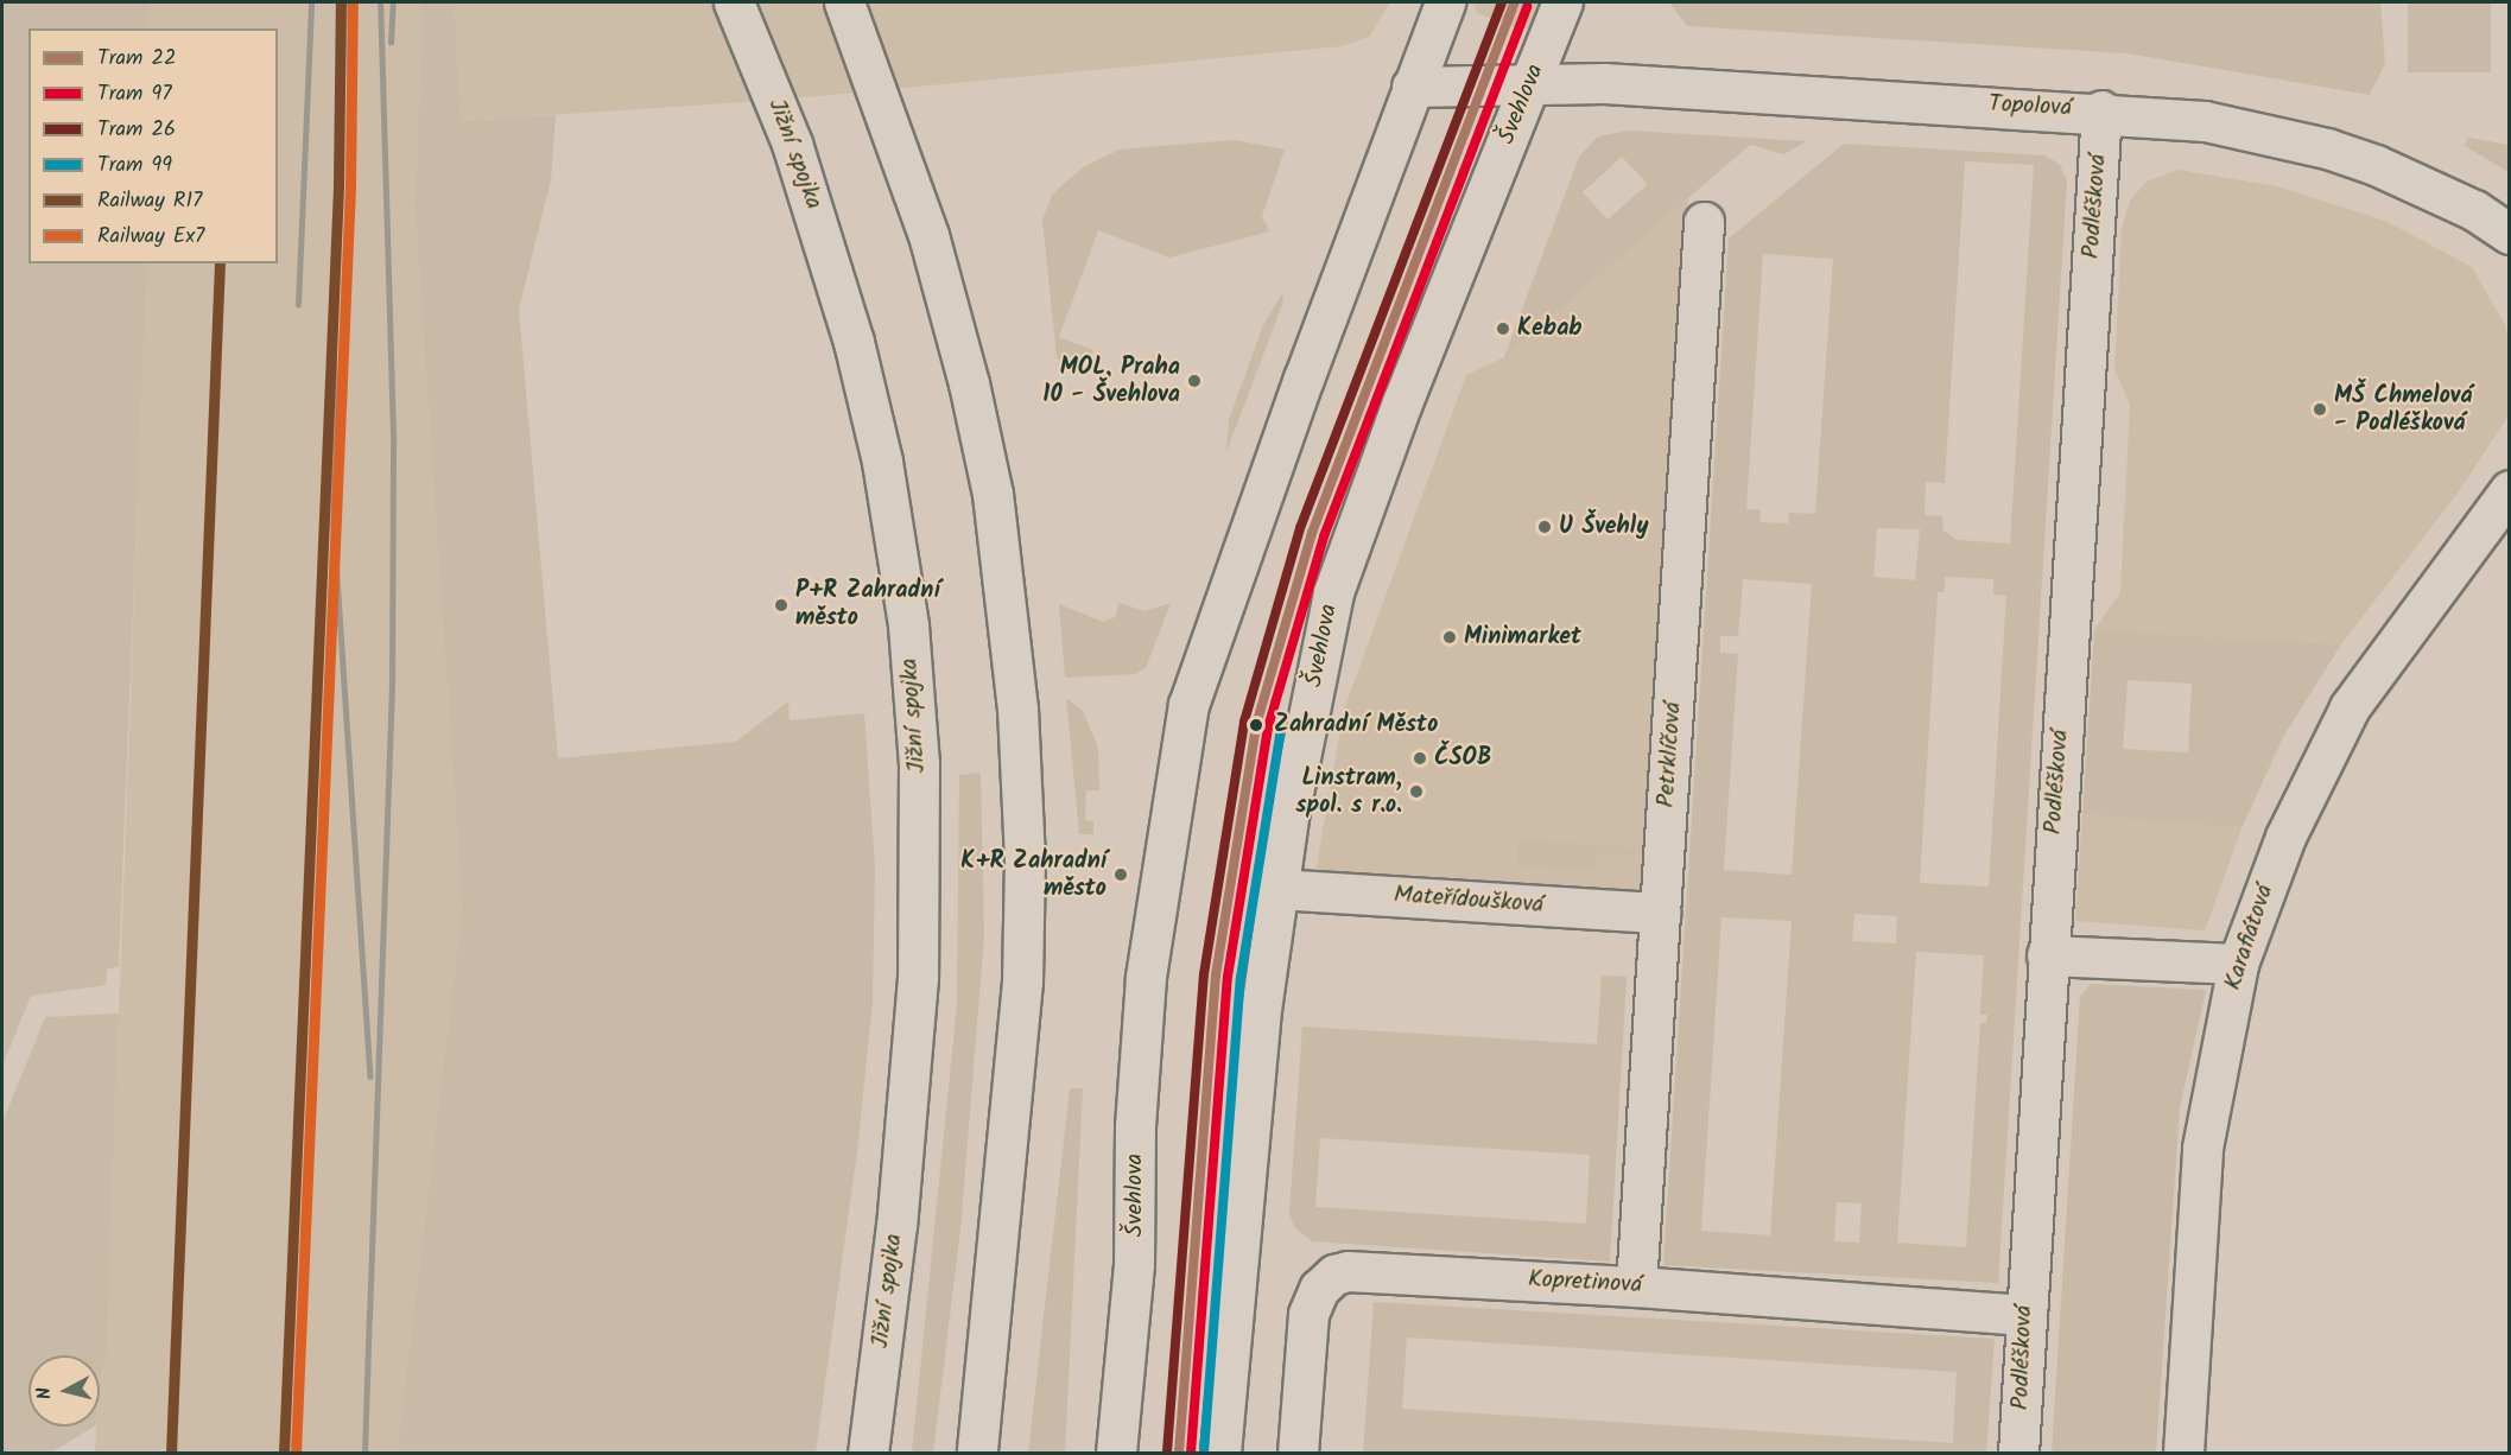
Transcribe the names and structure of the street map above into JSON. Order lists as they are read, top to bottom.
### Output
{
  "streets": {
    "main road": [
      "Švehlova",
      "Topolová",
      "Jižní spojka",
      "Podléšková",
      "Petrklíčová",
      "Mateřídoušková",
      "Karafiátová",
      "Kopretinová"
    ]
  },
  "crossings": [
    ["Švehlova", "Topolová"],
    ["Švehlova", "Mateřídoušková"],
    ["Topolová", "Podléšková"],
    ["Podléšková", "Kopretinová"],
    ["Petrklíčová", "Mateřídoušková"],
    ["Petrklíčová", "Kopretinová"]
  ],
  "places": [
    "Kebab",
    "MOL, Praha 10 - Švehlova",
    "MŠ Chmelová - Podléšková",
    "U Švehly",
    "P+R Zahradní město",
    "Minimarket",
    "Zahradní Město",
    "ČSOB",
    "Linstram, spol. s r.o.",
    "K+R Zahradní město"
  ],
  "lines": [
    "tram line 22",
    "tram line 26",
    "rail line R17",
    "rail line Ex7",
    "tram line 97",
    "tram line 99"
  ],
  "legend": [
    "Tram 22",
    "Tram 97",
    "Tram 26",
    "Tram 99",
    "Railway R17",
    "Railway Ex7"
  ],
  "north": "left"
}
